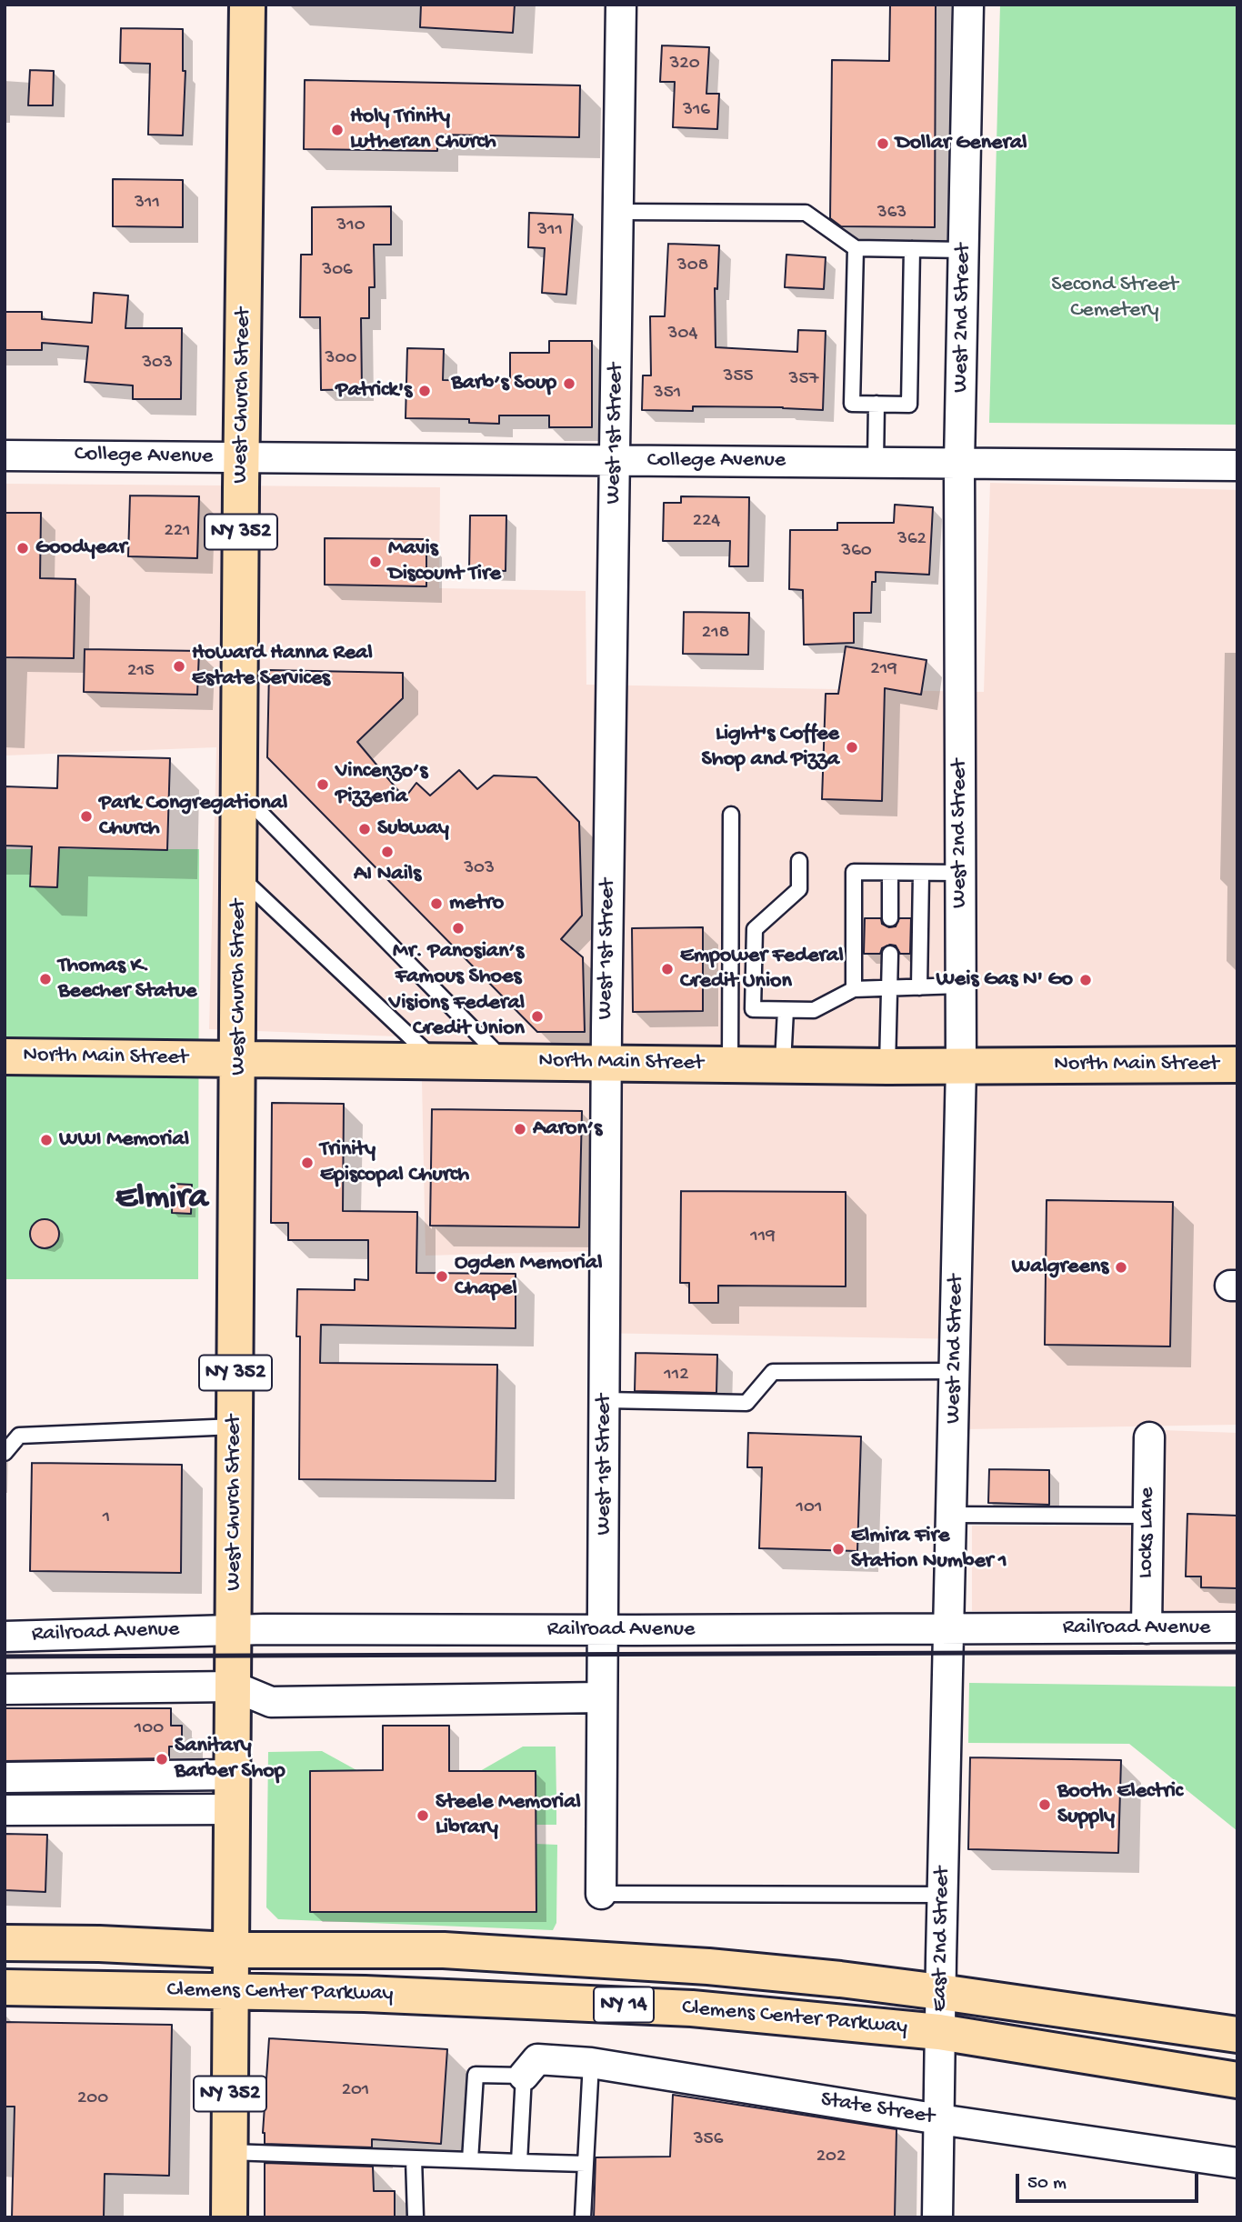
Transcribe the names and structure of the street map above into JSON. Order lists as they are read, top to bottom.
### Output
{
  "streets": {
    "main road": [
      "West Church Street",
      "NY 352",
      "North Main Street",
      "Clemens Center Parkway",
      "NY 14"
    ],
    "street": [
      "West 2nd Street",
      "West 1st Street",
      "College Avenue",
      "Locks Lane",
      "Railroad Avenue",
      "East 2nd Street",
      "State Street"
    ]
  },
  "crossings": [
    ["West 2nd Street", "College Avenue"],
    ["West 2nd Street", "North Main Street"],
    ["West 2nd Street", "Railroad Avenue"],
    ["West 2nd Street", "East 2nd Street"],
    ["West Church Street", "College Avenue"],
    ["West Church Street", "NY 352"],
    ["West Church Street", "North Main Street"],
    ["West Church Street", "Railroad Avenue"],
    ["West Church Street", "Clemens Center Parkway"],
    ["West 1st Street", "College Avenue"],
    ["West 1st Street", "North Main Street"],
    ["West 1st Street", "Railroad Avenue"],
    ["NY 352", "Clemens Center Parkway"],
    ["Locks Lane", "Railroad Avenue"],
    ["East 2nd Street", "Clemens Center Parkway"],
    ["East 2nd Street", "State Street"]
  ],
  "districts": ["Elmira"],
  "parks": ["Second Street Cemetery"],
  "places": [
    "Holy Trinity Lutheran Church",
    "Dollar General",
    "Barb’s Soup",
    "Patrick's",
    "Goodyear",
    "Mavis Discount Tire",
    "Howard Hanna Real Estate Services",
    "Light's Coffee Shop and Pizza",
    "Vincenzo’s Pizzeria",
    "Park Congregational Church",
    "Subway",
    "AI Nails",
    "metro",
    "Mr. Panosian’s Famous Shoes",
    "Empower Federal Credit Union",
    "Thomas K. Beecher Statue",
    "Weis Gas N' Go",
    "Visions Federal Credit Union",
    "Aaron’s",
    "WWI Memorial",
    "Trinity Episcopal Church",
    "Walgreens",
    "Ogden Memorial Chapel",
    "Elmira Fire Station Number 1",
    "Sanitary Barber Shop",
    "Booth Electric Supply",
    "Steele Memorial Library"
  ],
  "house_numbers": [
    "320",
    "316",
    "311",
    "363",
    "310",
    "311",
    "308",
    "306",
    "304",
    "300",
    "303",
    "355",
    "357",
    "351",
    "224",
    "221",
    "362",
    "360",
    "218",
    "219",
    "215",
    "303",
    "119",
    "112",
    "101",
    "1",
    "100",
    "201",
    "200",
    "356",
    "202"
  ],
  "scale_bar": "50 m"
}
